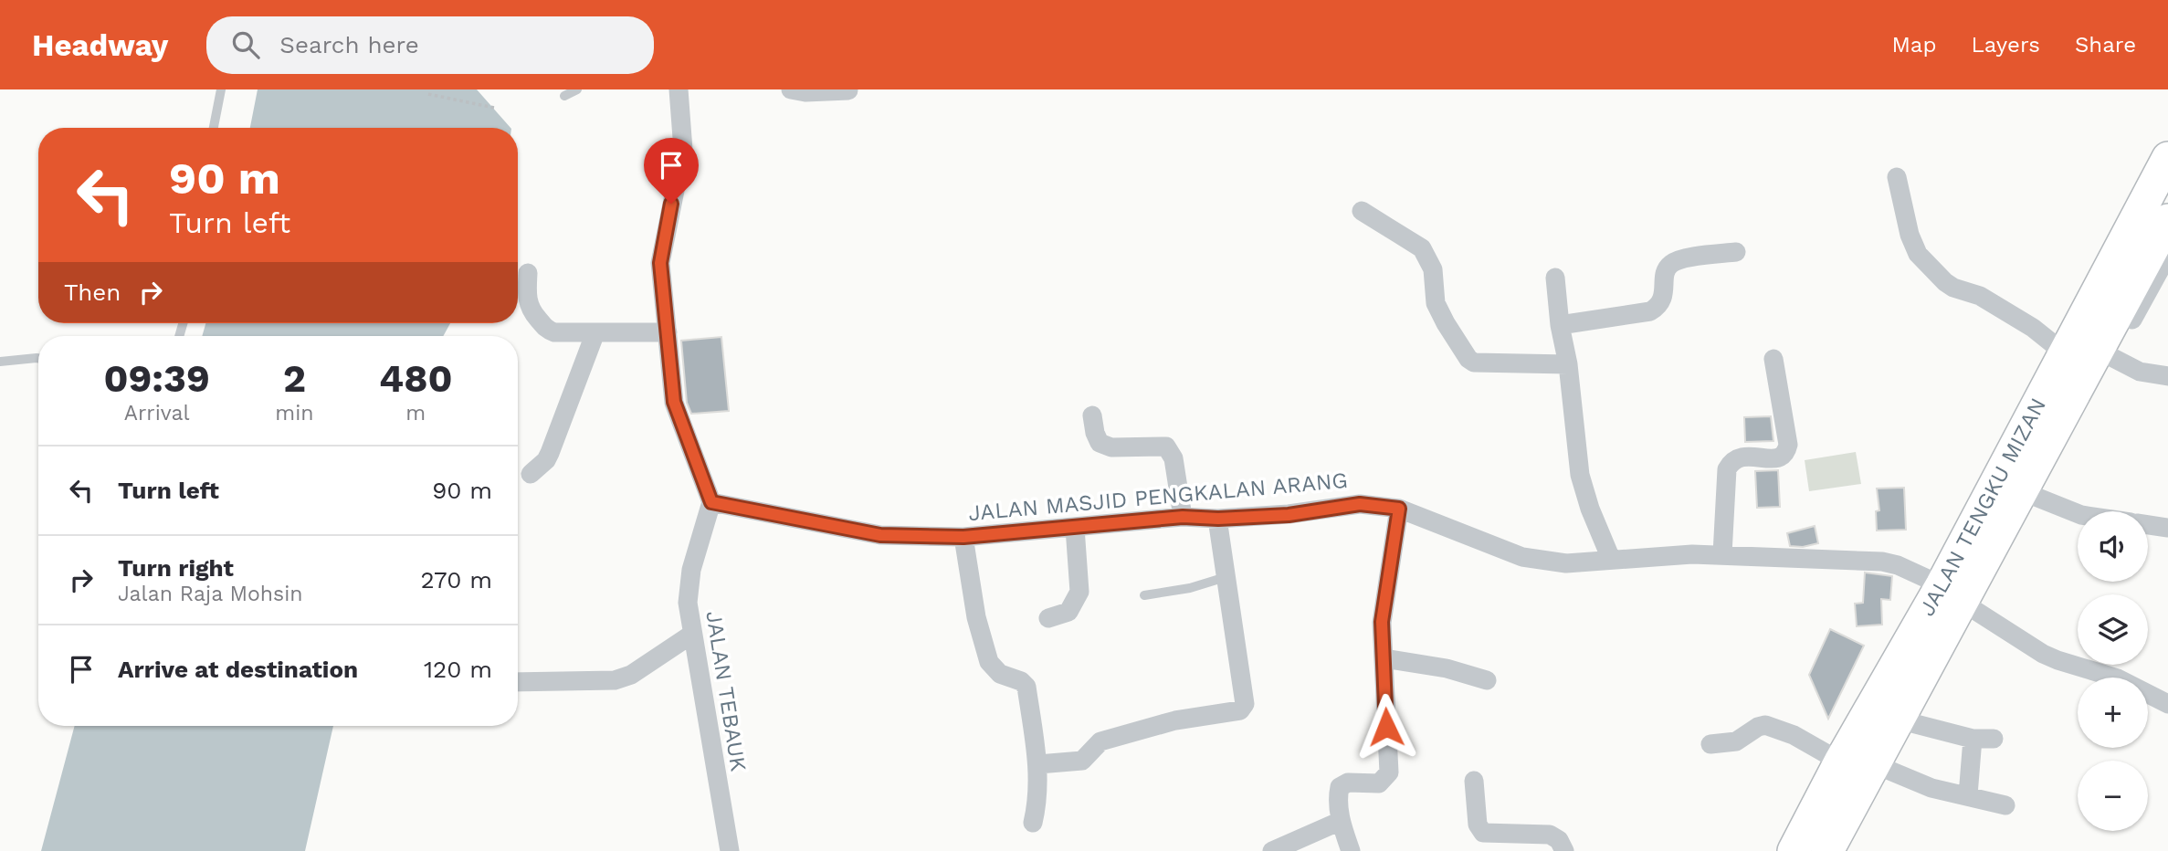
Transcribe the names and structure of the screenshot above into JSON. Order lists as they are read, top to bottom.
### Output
{
  "streets": {
    "highway": ["JALAN TENGKU MIZAN"],
    "street": ["JALAN MASJID PENGKALAN ARANG", "JALAN TEBAUK"]
  },
  "crossings": [
    ["JALAN MASJID PENGKALAN ARANG", "JALAN TENGKU MIZAN"],
    ["JALAN MASJID PENGKALAN ARANG", "JALAN TEBAUK"]
  ],
  "page": {
    "header": "Headway",
    "search": "Search here",
    "nav": ["Map", "Layers", "Share"],
    "turn": ["90 m", "Turn left"],
    "then": "Then",
    "eta": [
      "09:39",
      "Arrival",
      "2",
      "min",
      "480",
      "m"
    ],
    "list": [
      {
        "name": "Turn left",
        "value": "90 m"
      },
      {
        "name": "Turn right",
        "note": "Jalan Raja Mohsin",
        "value": "270 m"
      },
      {
        "name": "Arrive at destination",
        "value": "120 m"
      }
    ],
    "map_buttons": ["+", "−"]
  }
}
